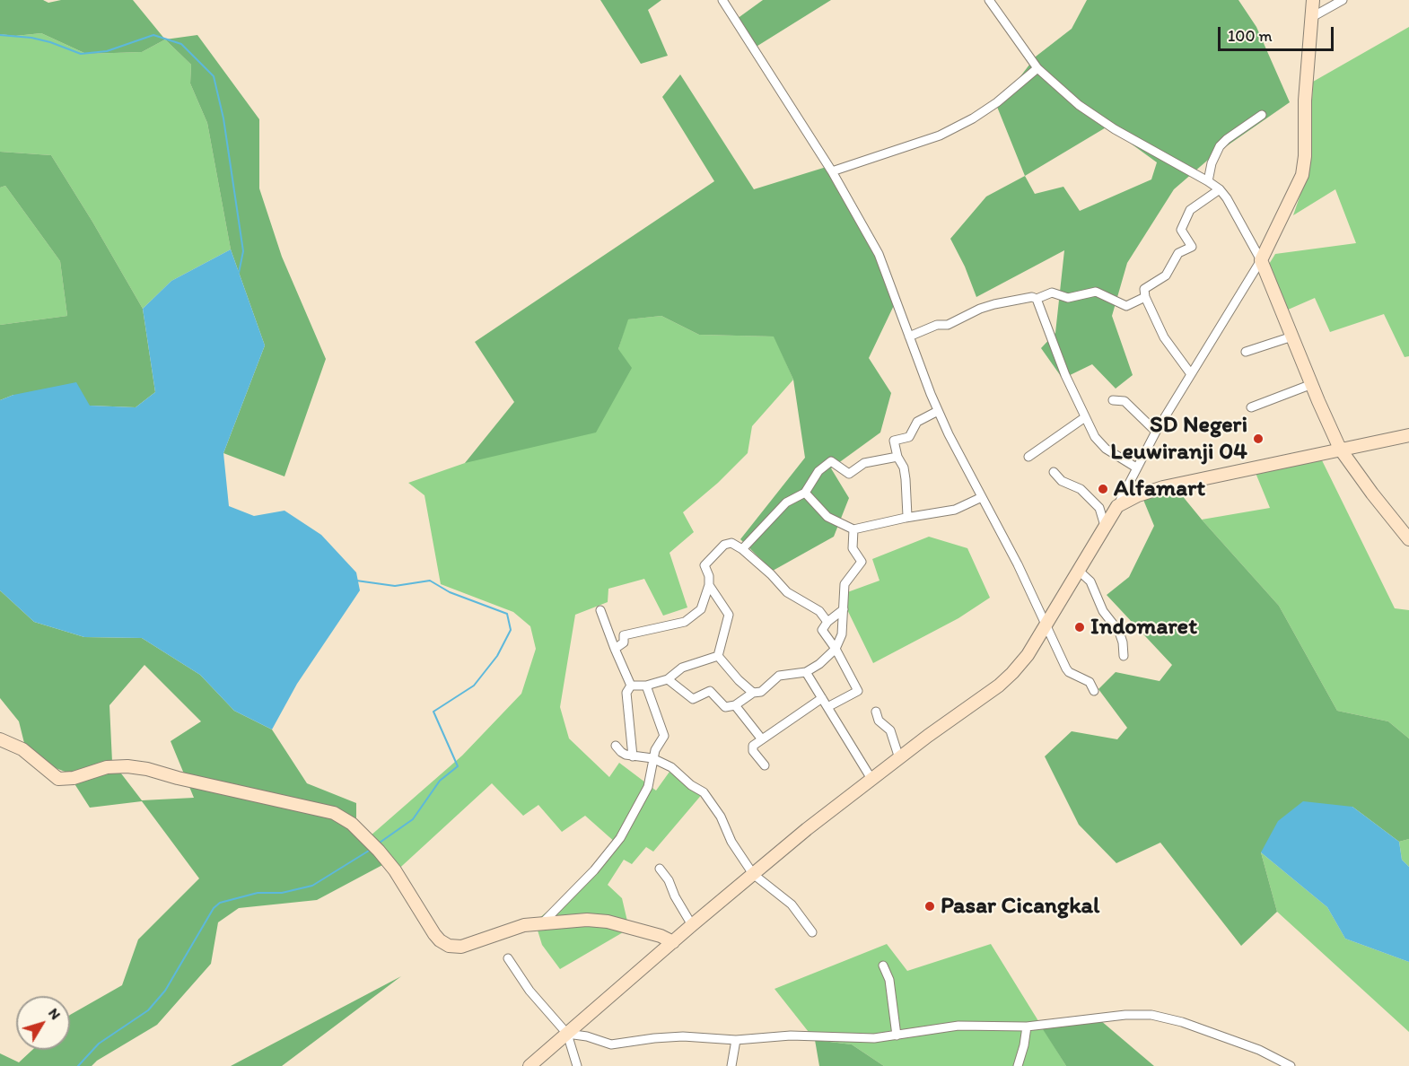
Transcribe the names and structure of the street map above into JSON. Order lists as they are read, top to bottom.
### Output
{
  "places": [
    "SD Negeri Leuwiranji 04",
    "Alfamart",
    "Indomaret",
    "Pasar Cicangkal"
  ],
  "scale_bar": "100 m",
  "north": "top right"
}
